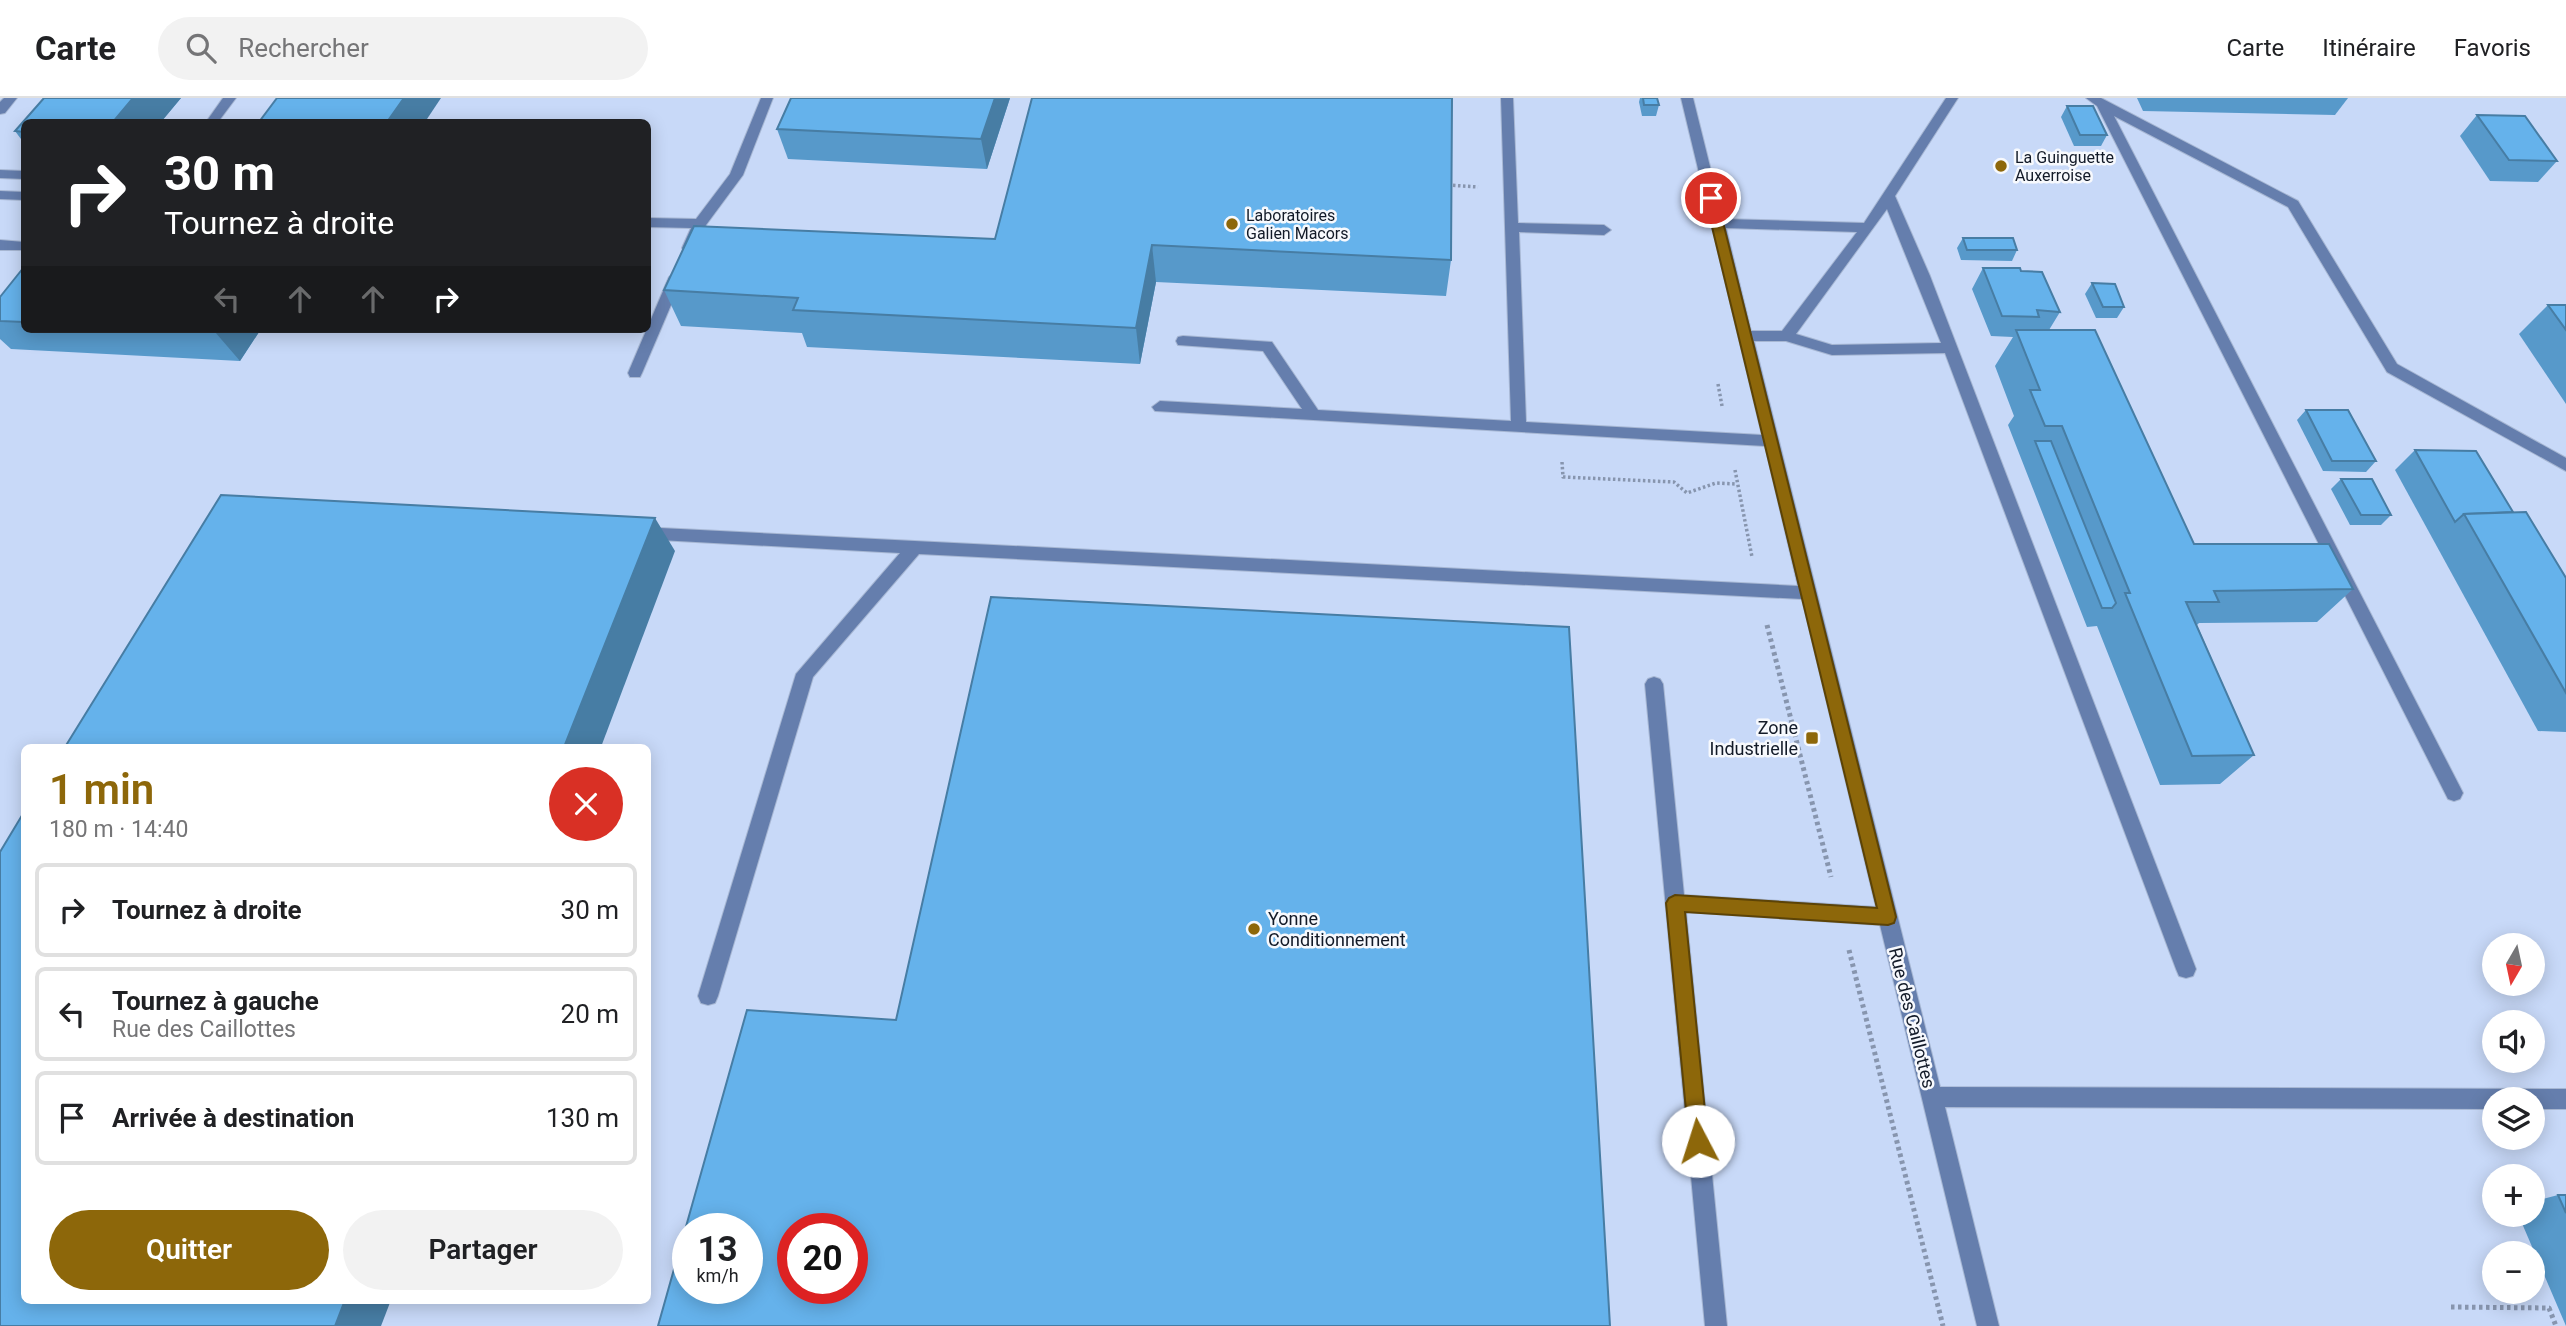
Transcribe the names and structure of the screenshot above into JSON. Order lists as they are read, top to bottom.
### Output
{
  "streets": {
    "street": ["Rue des Caillottes"]
  },
  "places": {
    "other": ["La Guinguette Auxerroise", "Laboratoires Galien Macors", "Yonne Conditionnement"],
    "transit": ["Zone Industrielle"]
  },
  "north": "bottom",
  "page": {
    "header": "Carte",
    "search": "Rechercher",
    "nav": ["Carte", "Itinéraire", "Favoris"],
    "turn": ["30 m", "Tournez à droite"],
    "heading": ["1 min", "180 m · 14:40"],
    "list": [
      {
        "name": "Tournez à droite",
        "value": "30 m"
      },
      {
        "name": "Tournez à gauche",
        "note": "Rue des Caillottes",
        "value": "20 m"
      },
      {
        "name": "Arrivée à destination",
        "value": "130 m"
      }
    ],
    "map_buttons": ["+", "−"],
    "buttons": ["Quitter", "Partager"],
    "speed": "13 km/h",
    "limit": "20"
  }
}
